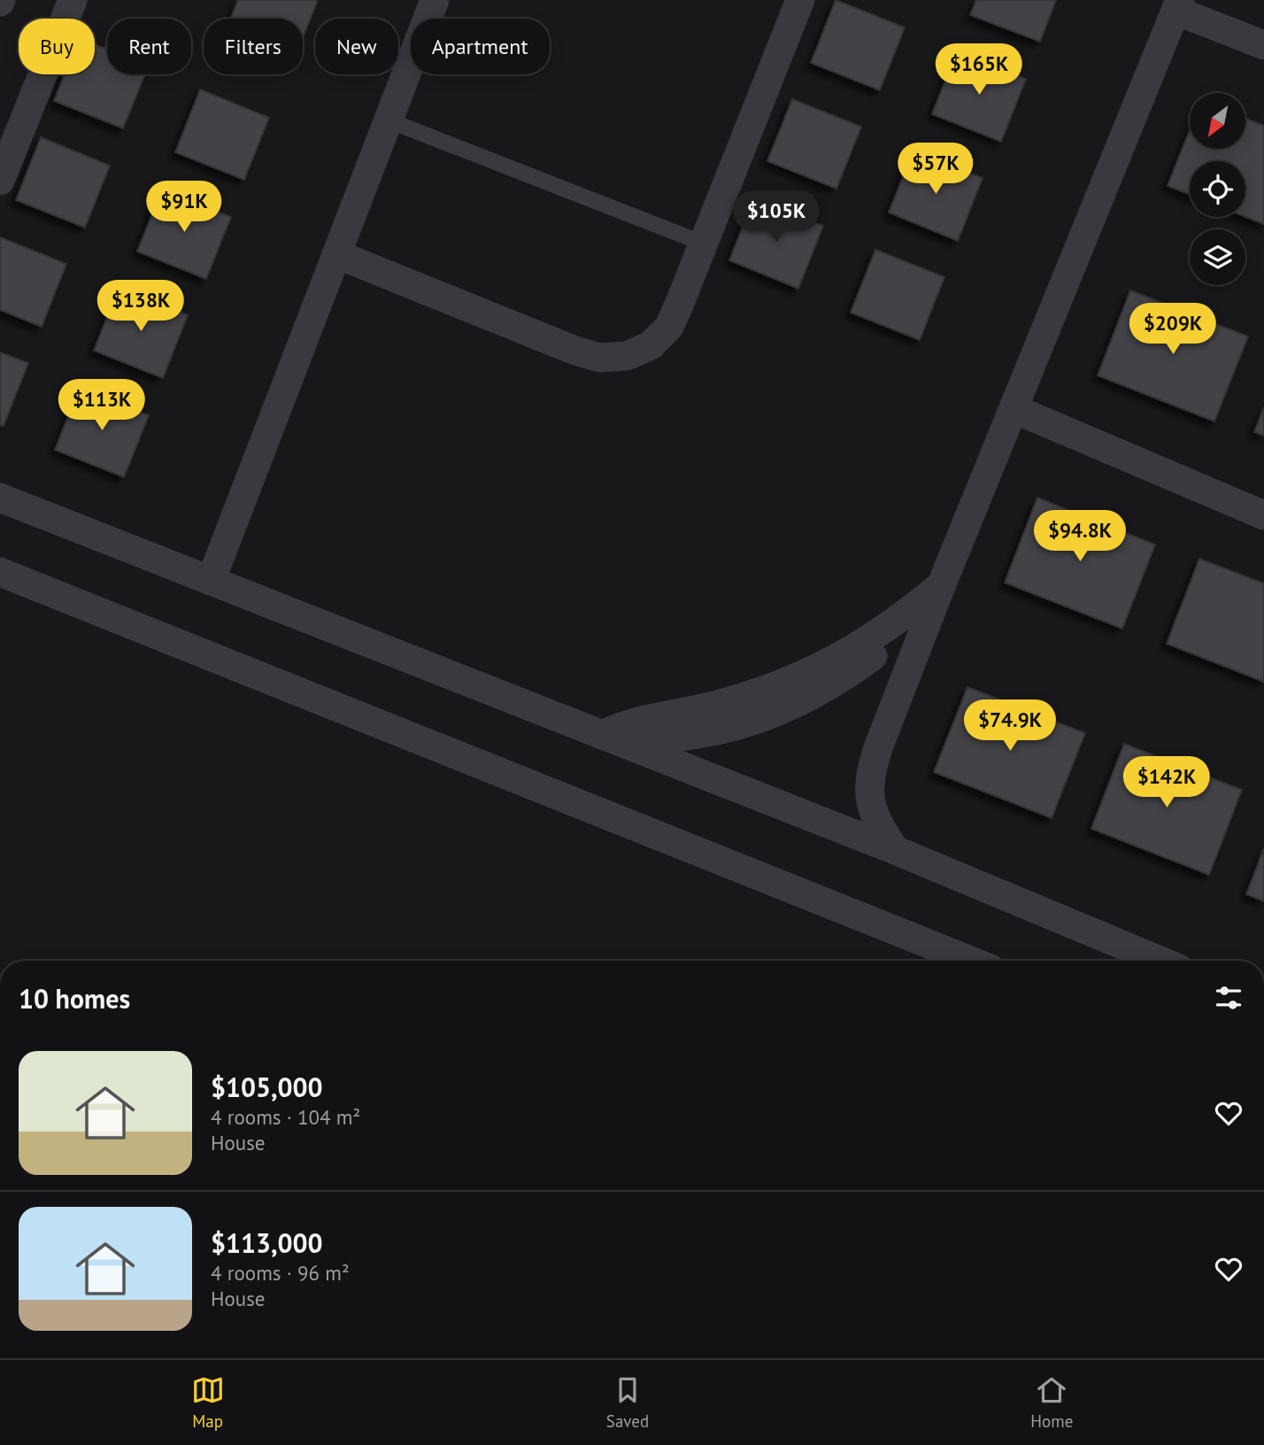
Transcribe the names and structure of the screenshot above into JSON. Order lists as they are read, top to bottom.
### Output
{
  "north": "bottom left",
  "page": {
    "chip": [
      "Buy",
      "Rent",
      "Filters",
      "New",
      "Apartment"
    ],
    "price": [
      "$165K",
      "$57K",
      "$91K",
      "$105K",
      "$138K",
      "$209K",
      "$113K",
      "$94.8K",
      "$74.9K",
      "$142K"
    ],
    "heading": "10 homes",
    "list": [
      {
        "name": "$105,000",
        "note": "4 rooms · 104 m² · House"
      },
      {
        "name": "$113,000",
        "note": "4 rooms · 96 m² · House"
      }
    ],
    "tabs": ["Map", "Saved", "Home"]
  }
}
